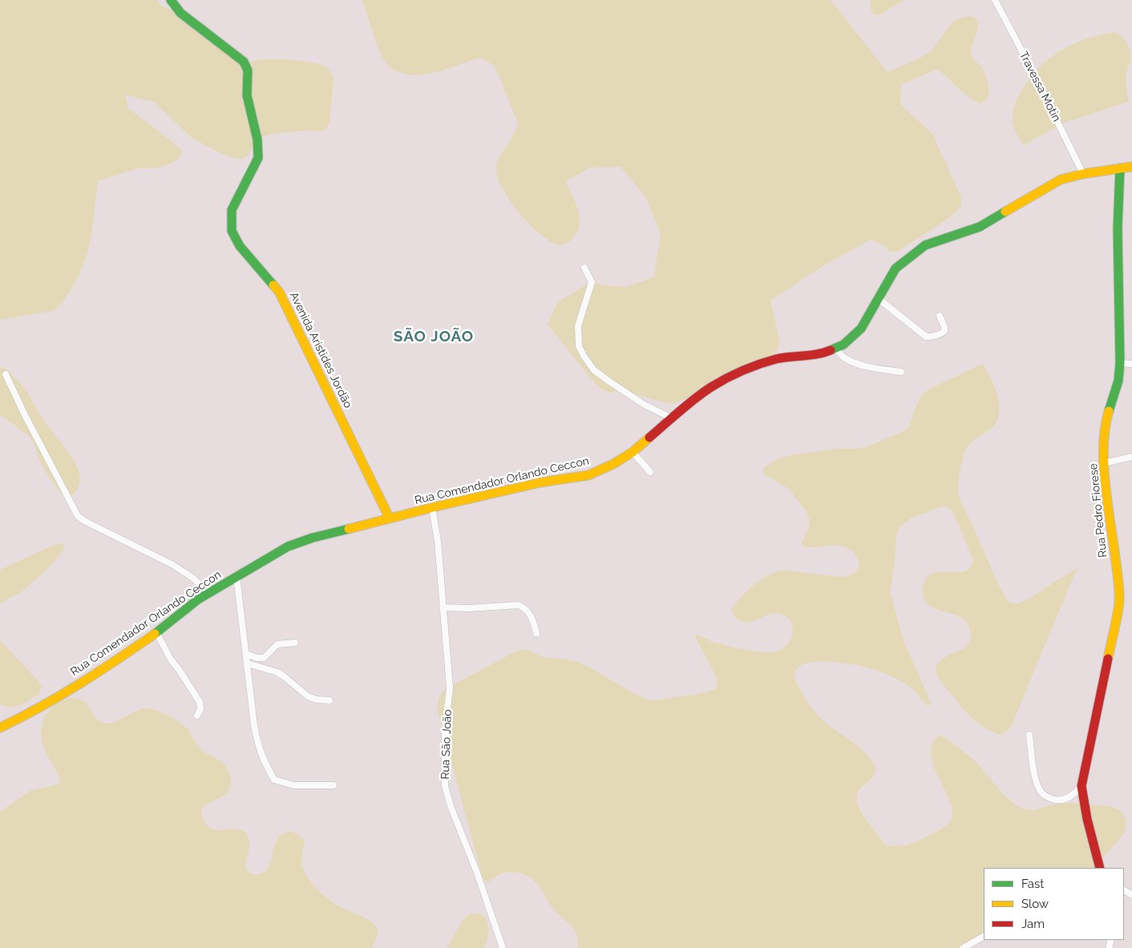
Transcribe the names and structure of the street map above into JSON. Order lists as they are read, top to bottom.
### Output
{
  "streets": {
    "street": [
      "Travessa Motin",
      "Avenida Aristides Jordão",
      "Rua Comendador Orlando Ceccon",
      "Rua Pedro Fiorese",
      "Rua São João"
    ]
  },
  "crossings": [
    ["Travessa Motin", "Rua Comendador Orlando Ceccon"],
    ["Avenida Aristides Jordão", "Rua Comendador Orlando Ceccon"],
    ["Rua Comendador Orlando Ceccon", "Rua Pedro Fiorese"],
    ["Rua Comendador Orlando Ceccon", "Rua São João"]
  ],
  "districts": ["SÃO JOÃO"],
  "legend": ["Fast", "Slow", "Jam"]
}
